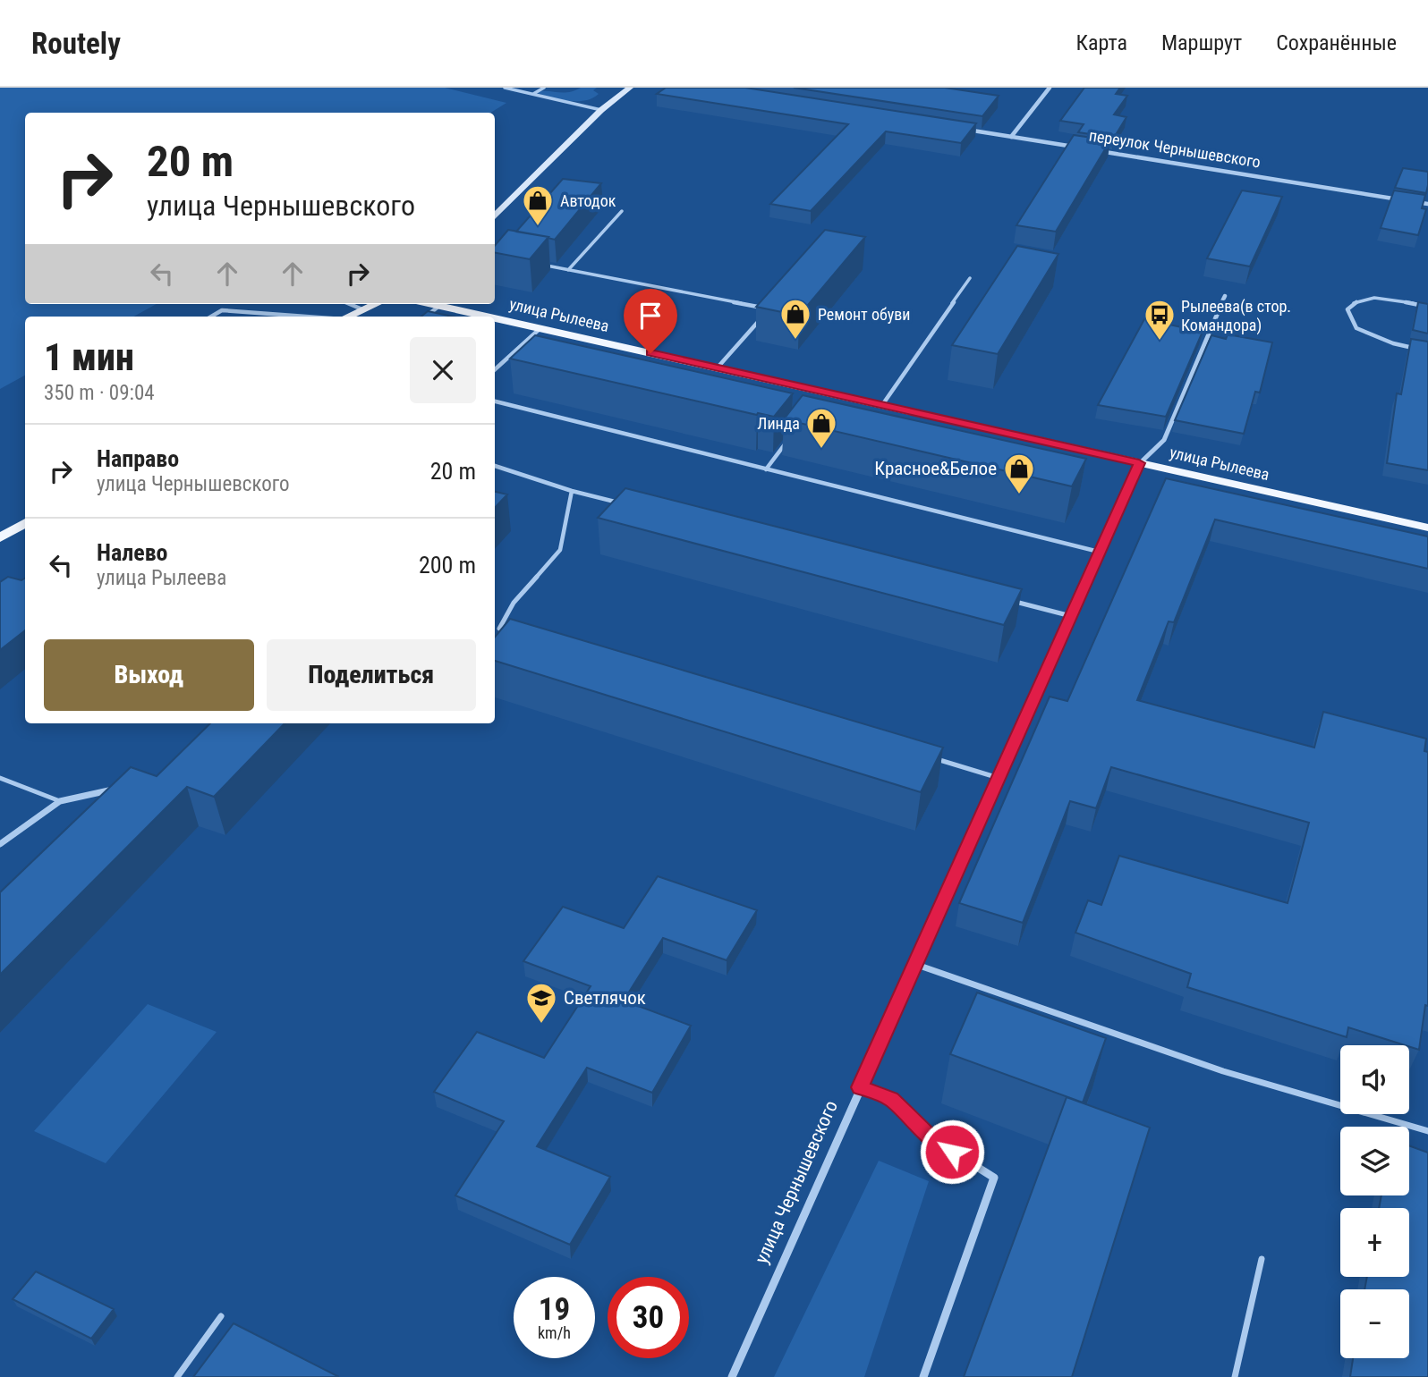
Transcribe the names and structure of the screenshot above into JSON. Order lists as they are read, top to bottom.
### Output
{
  "streets": {
    "main road": ["улица Рылеева"],
    "street": ["переулок Чернышевского", "улица Чернышевского"]
  },
  "crossings": [
    ["улица Рылеева", "улица Чернышевского"]
  ],
  "places": {
    "shop": [
      "Автодок",
      "Ремонт обуви",
      "Линда",
      "Красное&Белое"
    ],
    "bus stop": ["Рылеева(в стор. Командора)"],
    "school or university": ["Светлячок"]
  },
  "page": {
    "header": "Routely",
    "nav": ["Карта", "Маршрут", "Сохранённые"],
    "turn": ["20 m", "улица Чернышевского"],
    "heading": ["1 мин", "350 m · 09:04"],
    "list": [
      {
        "name": "Направо",
        "note": "улица Чернышевского",
        "value": "20 m"
      },
      {
        "name": "Налево",
        "note": "улица Рылеева",
        "value": "200 m"
      }
    ],
    "buttons": ["Выход", "Поделиться"],
    "map_buttons": ["+", "−"],
    "speed": "19 km/h",
    "limit": "30"
  }
}
